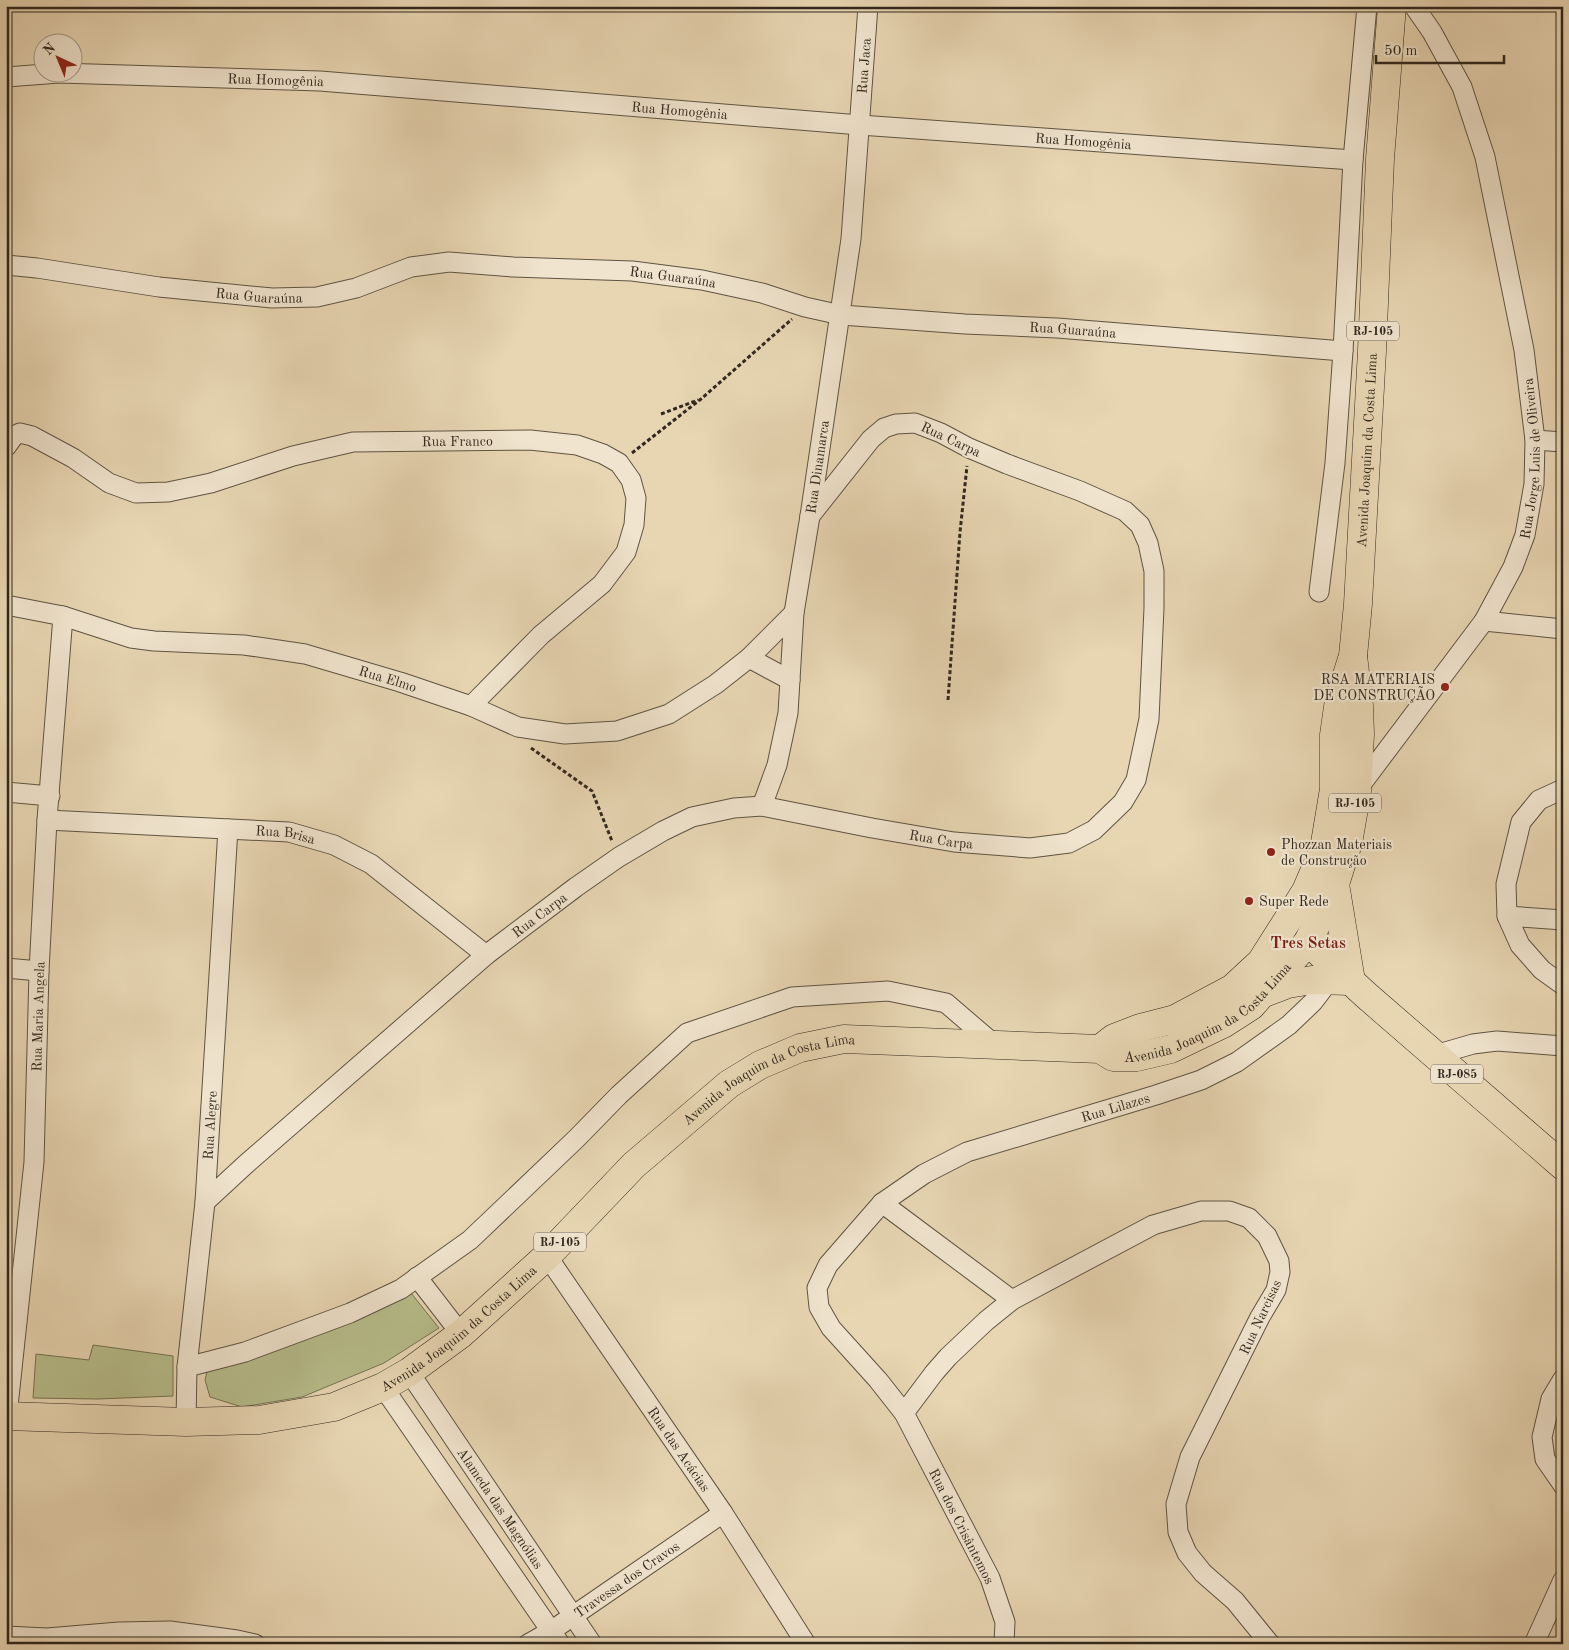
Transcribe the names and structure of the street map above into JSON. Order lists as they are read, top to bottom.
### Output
{
  "streets": {
    "main road": ["RJ-105", "Avenida Joaquim da Costa Lima", "RJ-085"],
    "street": [
      "Rua Jaca",
      "Rua Homogênia",
      "Rua Guaraúna",
      "Rua Carpa",
      "Rua Franco",
      "Rua Jorge Luis de Oliveira",
      "Rua Dinamarca",
      "Rua Elmo",
      "Rua Brisa",
      "Rua Maria Angela",
      "Rua Lilazes",
      "Rua Alegre",
      "Rua Narcisas",
      "Rua das Acácias",
      "Alameda das Magnólias",
      "Rua dos Crisântemos",
      "Travessa dos Cravos"
    ]
  },
  "crossings": [
    ["Rua Jaca", "Rua Homogênia"],
    ["Rua Jaca", "Rua Dinamarca"],
    ["Rua Homogênia", "Rua Dinamarca"],
    ["Rua Guaraúna", "Rua Dinamarca"],
    ["Rua Carpa", "Rua Dinamarca"],
    ["Rua Carpa", "Rua Brisa"],
    ["Rua Carpa", "Rua Alegre"],
    ["Avenida Joaquim da Costa Lima", "Rua Jorge Luis de Oliveira"],
    ["Avenida Joaquim da Costa Lima", "Rua Maria Angela"],
    ["Avenida Joaquim da Costa Lima", "RJ-085"],
    ["Avenida Joaquim da Costa Lima", "Rua Alegre"],
    ["Avenida Joaquim da Costa Lima", "Rua das Acácias"],
    ["Avenida Joaquim da Costa Lima", "Alameda das Magnólias"],
    ["Rua Dinamarca", "Rua Elmo"],
    ["Rua Elmo", "Rua Maria Angela"],
    ["Rua Brisa", "Rua Maria Angela"],
    ["Rua Brisa", "Rua Alegre"],
    ["RJ-085", "Rua Lilazes"],
    ["Rua Lilazes", "Rua Narcisas"],
    ["Rua Lilazes", "Rua dos Crisântemos"],
    ["Rua Narcisas", "Rua dos Crisântemos"],
    ["Rua das Acácias", "Travessa dos Cravos"],
    ["Alameda das Magnólias", "Travessa dos Cravos"]
  ],
  "districts": ["Tres Setas"],
  "places": ["RSA MATERIAIS DE CONSTRUÇÃO", "Phozzan Materiais de Construção", "Super Rede"],
  "scale_bar": "50 m",
  "north": "top left"
}
